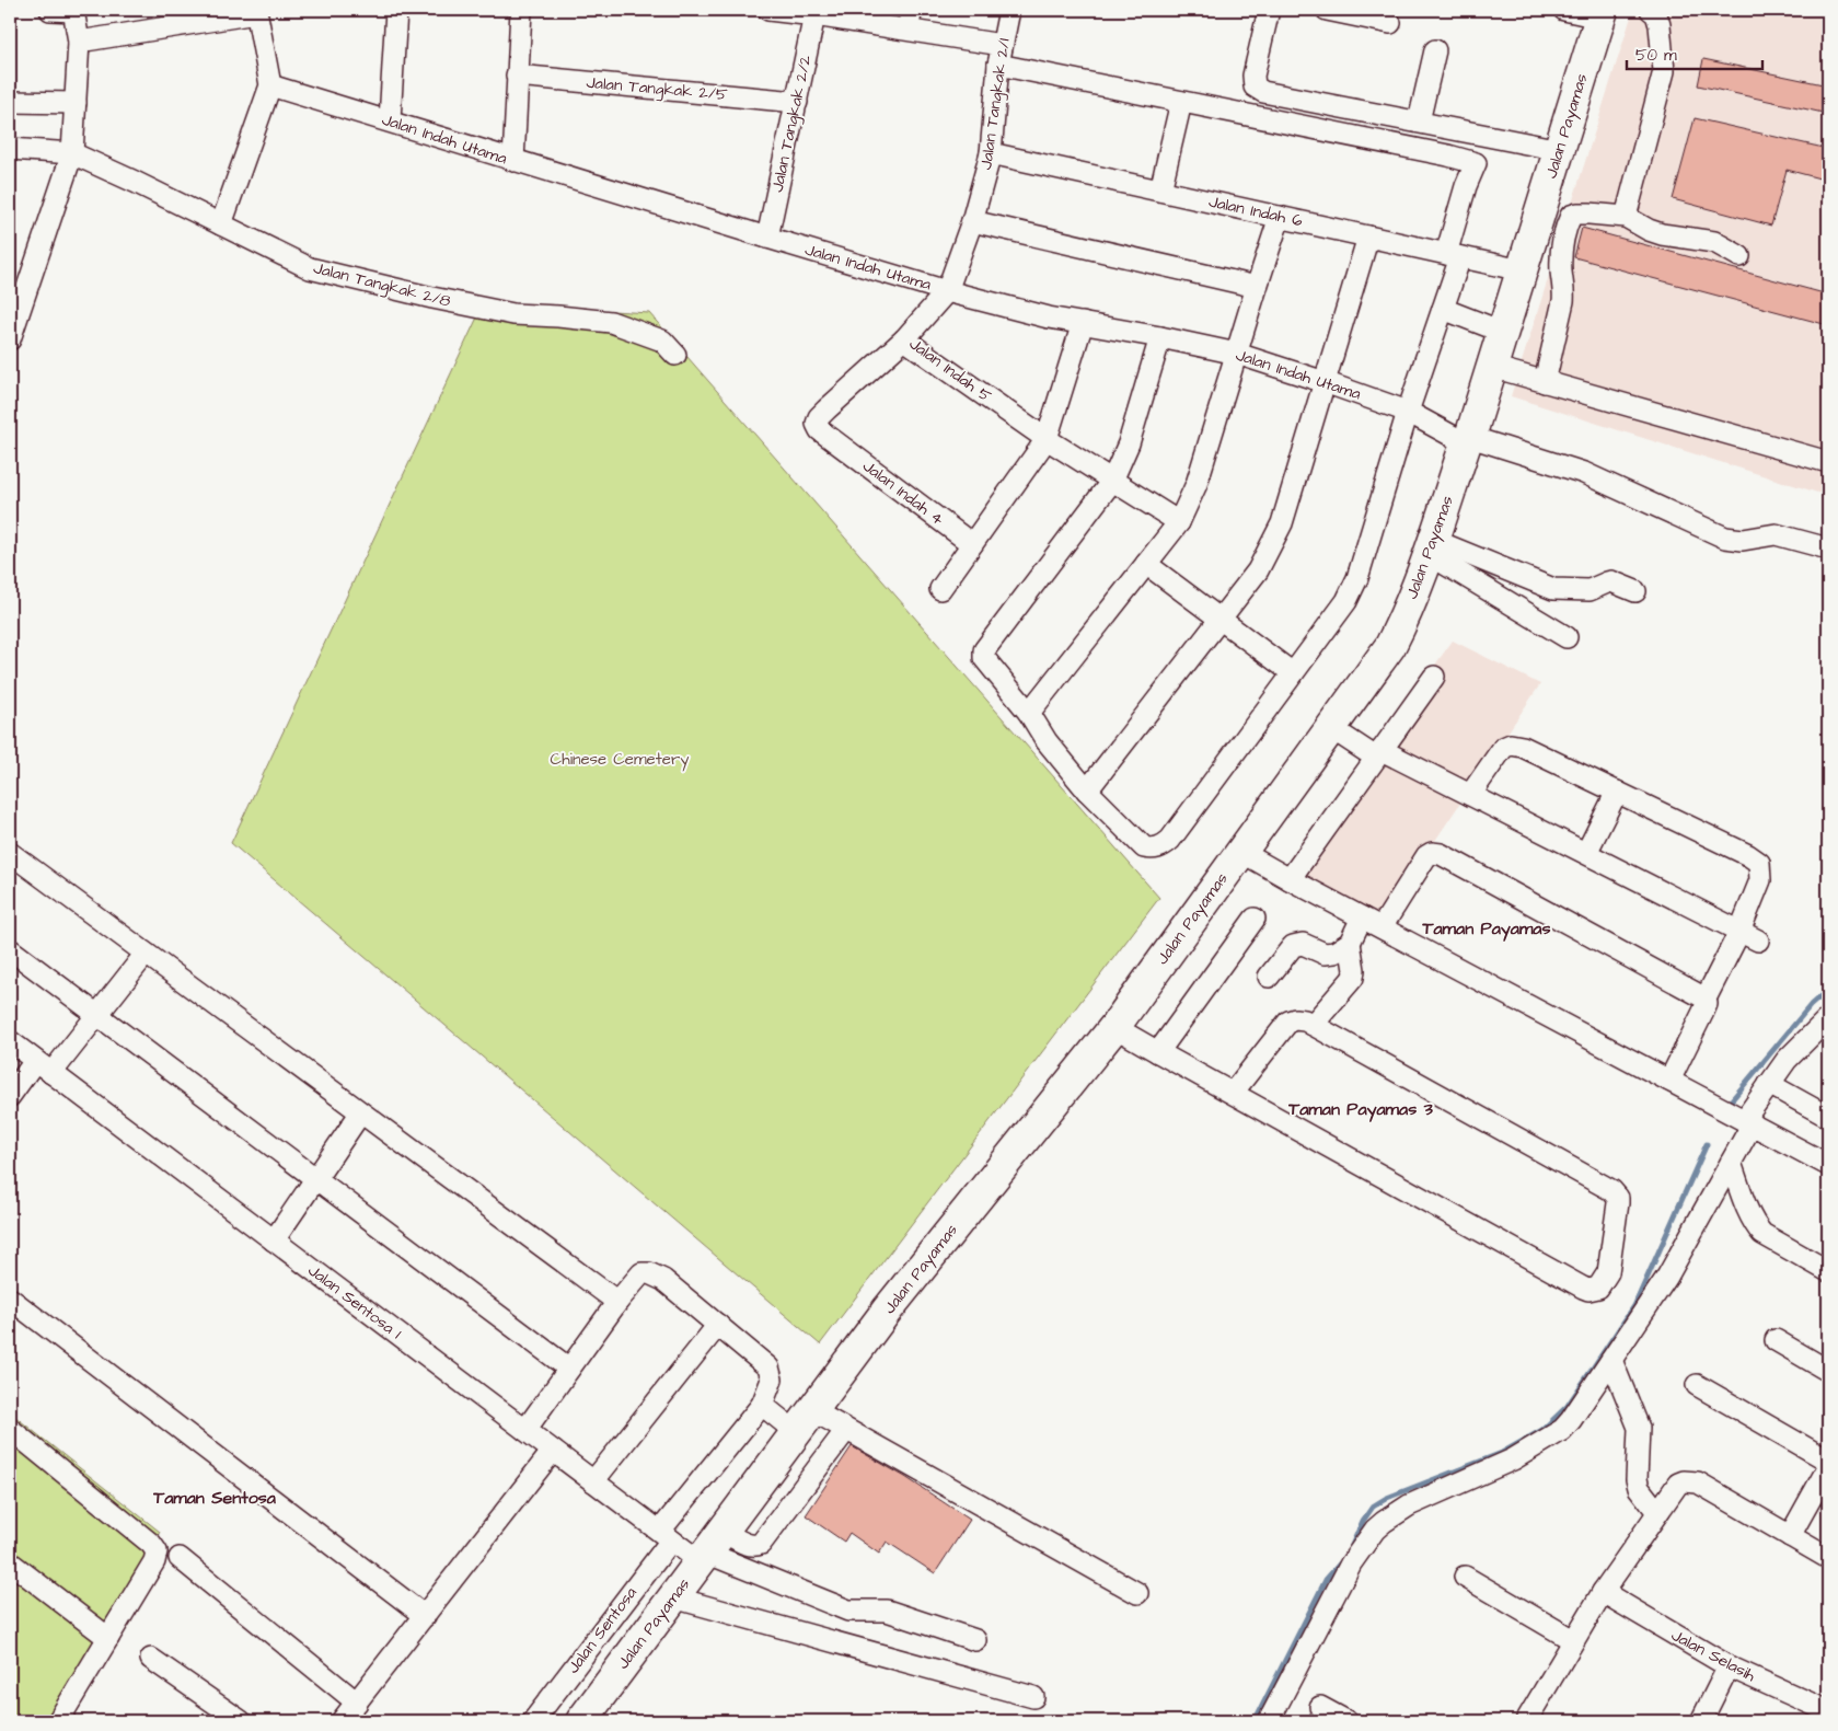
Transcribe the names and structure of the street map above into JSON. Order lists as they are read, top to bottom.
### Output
{
  "streets": {
    "highway": ["Jalan Payamas"],
    "street": [
      "Jalan Tangkak 2/5",
      "Jalan Tangkak 2/1",
      "Jalan Tangkak 2/2",
      "Jalan Indah Utama",
      "Jalan Indah 6",
      "Jalan Tangkak 2/8",
      "Jalan Indah 5",
      "Jalan Indah 4",
      "Jalan Sentosa 1",
      "Jalan Sentosa",
      "Jalan Selasih"
    ]
  },
  "crossings": [
    ["Jalan Tangkak 2/5", "Jalan Tangkak 2/2"],
    ["Jalan Tangkak 2/1", "Jalan Indah Utama"],
    ["Jalan Tangkak 2/1", "Jalan Indah 6"],
    ["Jalan Tangkak 2/1", "Jalan Indah 5"],
    ["Jalan Tangkak 2/2", "Jalan Indah Utama"],
    ["Jalan Payamas", "Jalan Indah Utama"],
    ["Jalan Payamas", "Jalan Indah 6"],
    ["Jalan Payamas", "Jalan Sentosa 1"],
    ["Jalan Indah Utama", "Jalan Indah 5"],
    ["Jalan Indah 5", "Jalan Indah 4"],
    ["Jalan Sentosa 1", "Jalan Sentosa"]
  ],
  "districts": ["Taman Payamas", "Taman Payamas 3", "Taman Sentosa"],
  "parks": ["Chinese Cemetery"],
  "scale_bar": "50 m"
}
